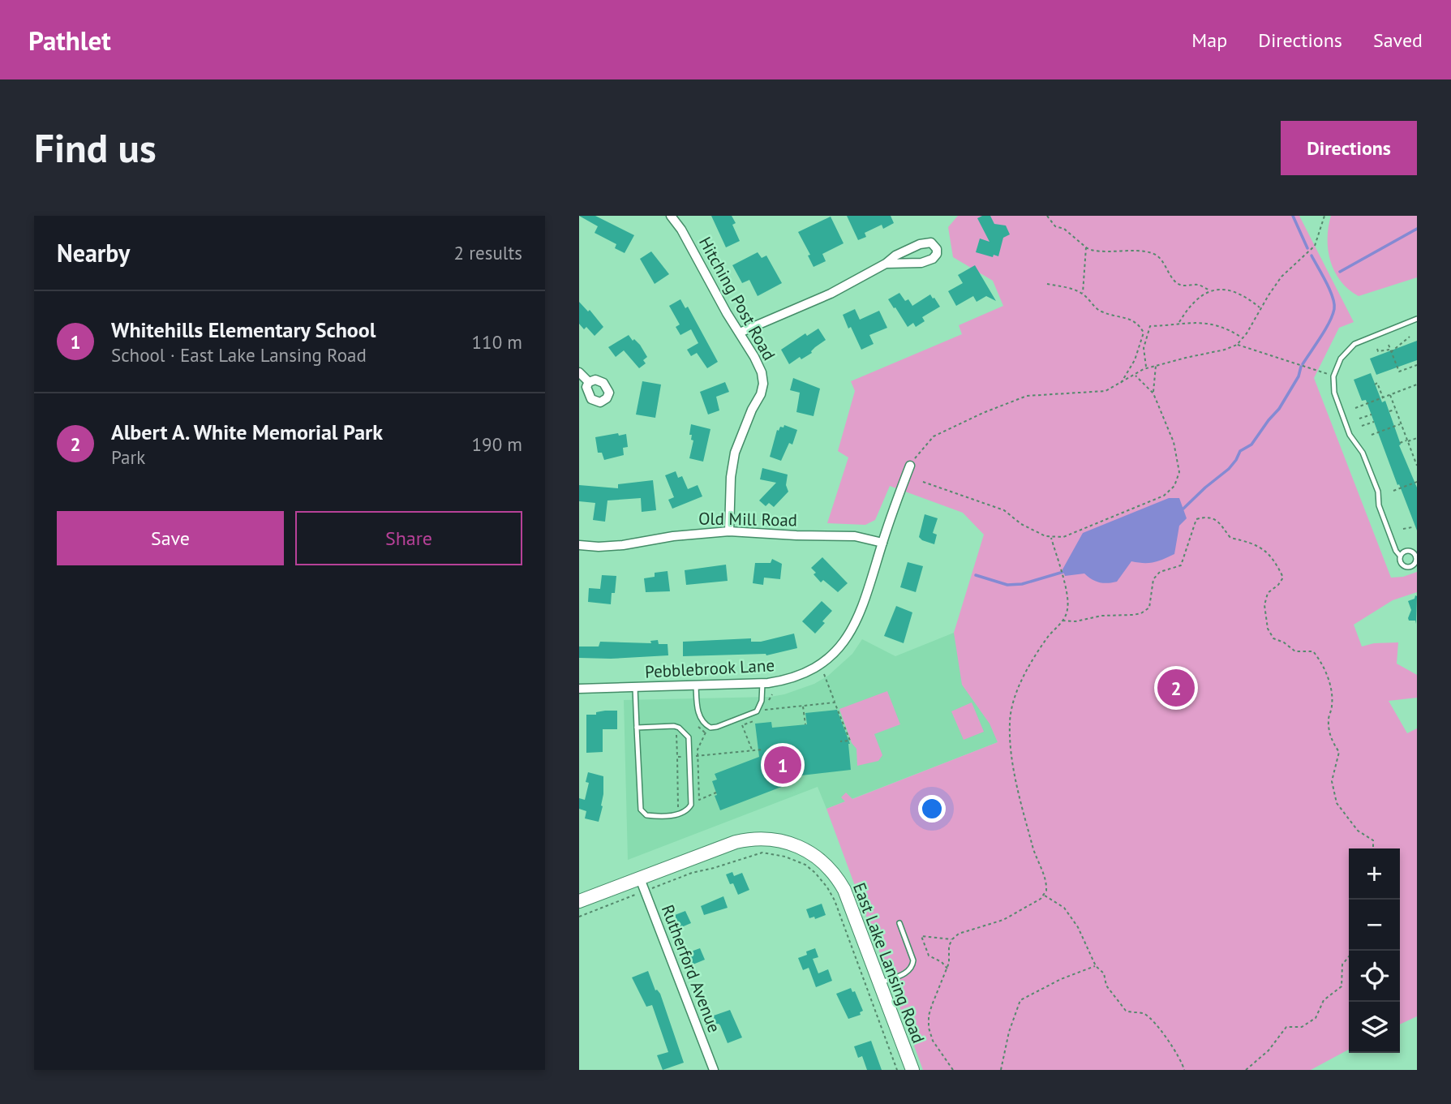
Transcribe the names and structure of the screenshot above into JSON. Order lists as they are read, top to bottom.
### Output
{
  "streets": {
    "main road": ["East Lake Lansing Road"],
    "street": [
      "Hitching Post Road",
      "Old Mill Road",
      "Pebblebrook Lane",
      "Rutherford Avenue"
    ]
  },
  "crossings": [
    ["Hitching Post Road", "Old Mill Road"],
    ["Old Mill Road", "Pebblebrook Lane"],
    ["East Lake Lansing Road", "Rutherford Avenue"]
  ],
  "page": {
    "header": "Pathlet",
    "nav": ["Map", "Directions", "Saved"],
    "buttons": [
      "Directions",
      ["Save", "Share"]
    ],
    "title": "Find us",
    "heading": ["Nearby", "2 results"],
    "list": [
      {
        "mark": "1",
        "name": "Whitehills Elementary School",
        "note": "School · East Lake Lansing Road",
        "value": "110 m"
      },
      {
        "mark": "2",
        "name": "Albert A. White Memorial Park",
        "note": "Park",
        "value": "190 m"
      }
    ],
    "pins": ["2", "1"],
    "map_buttons": ["+", "−"]
  }
}
